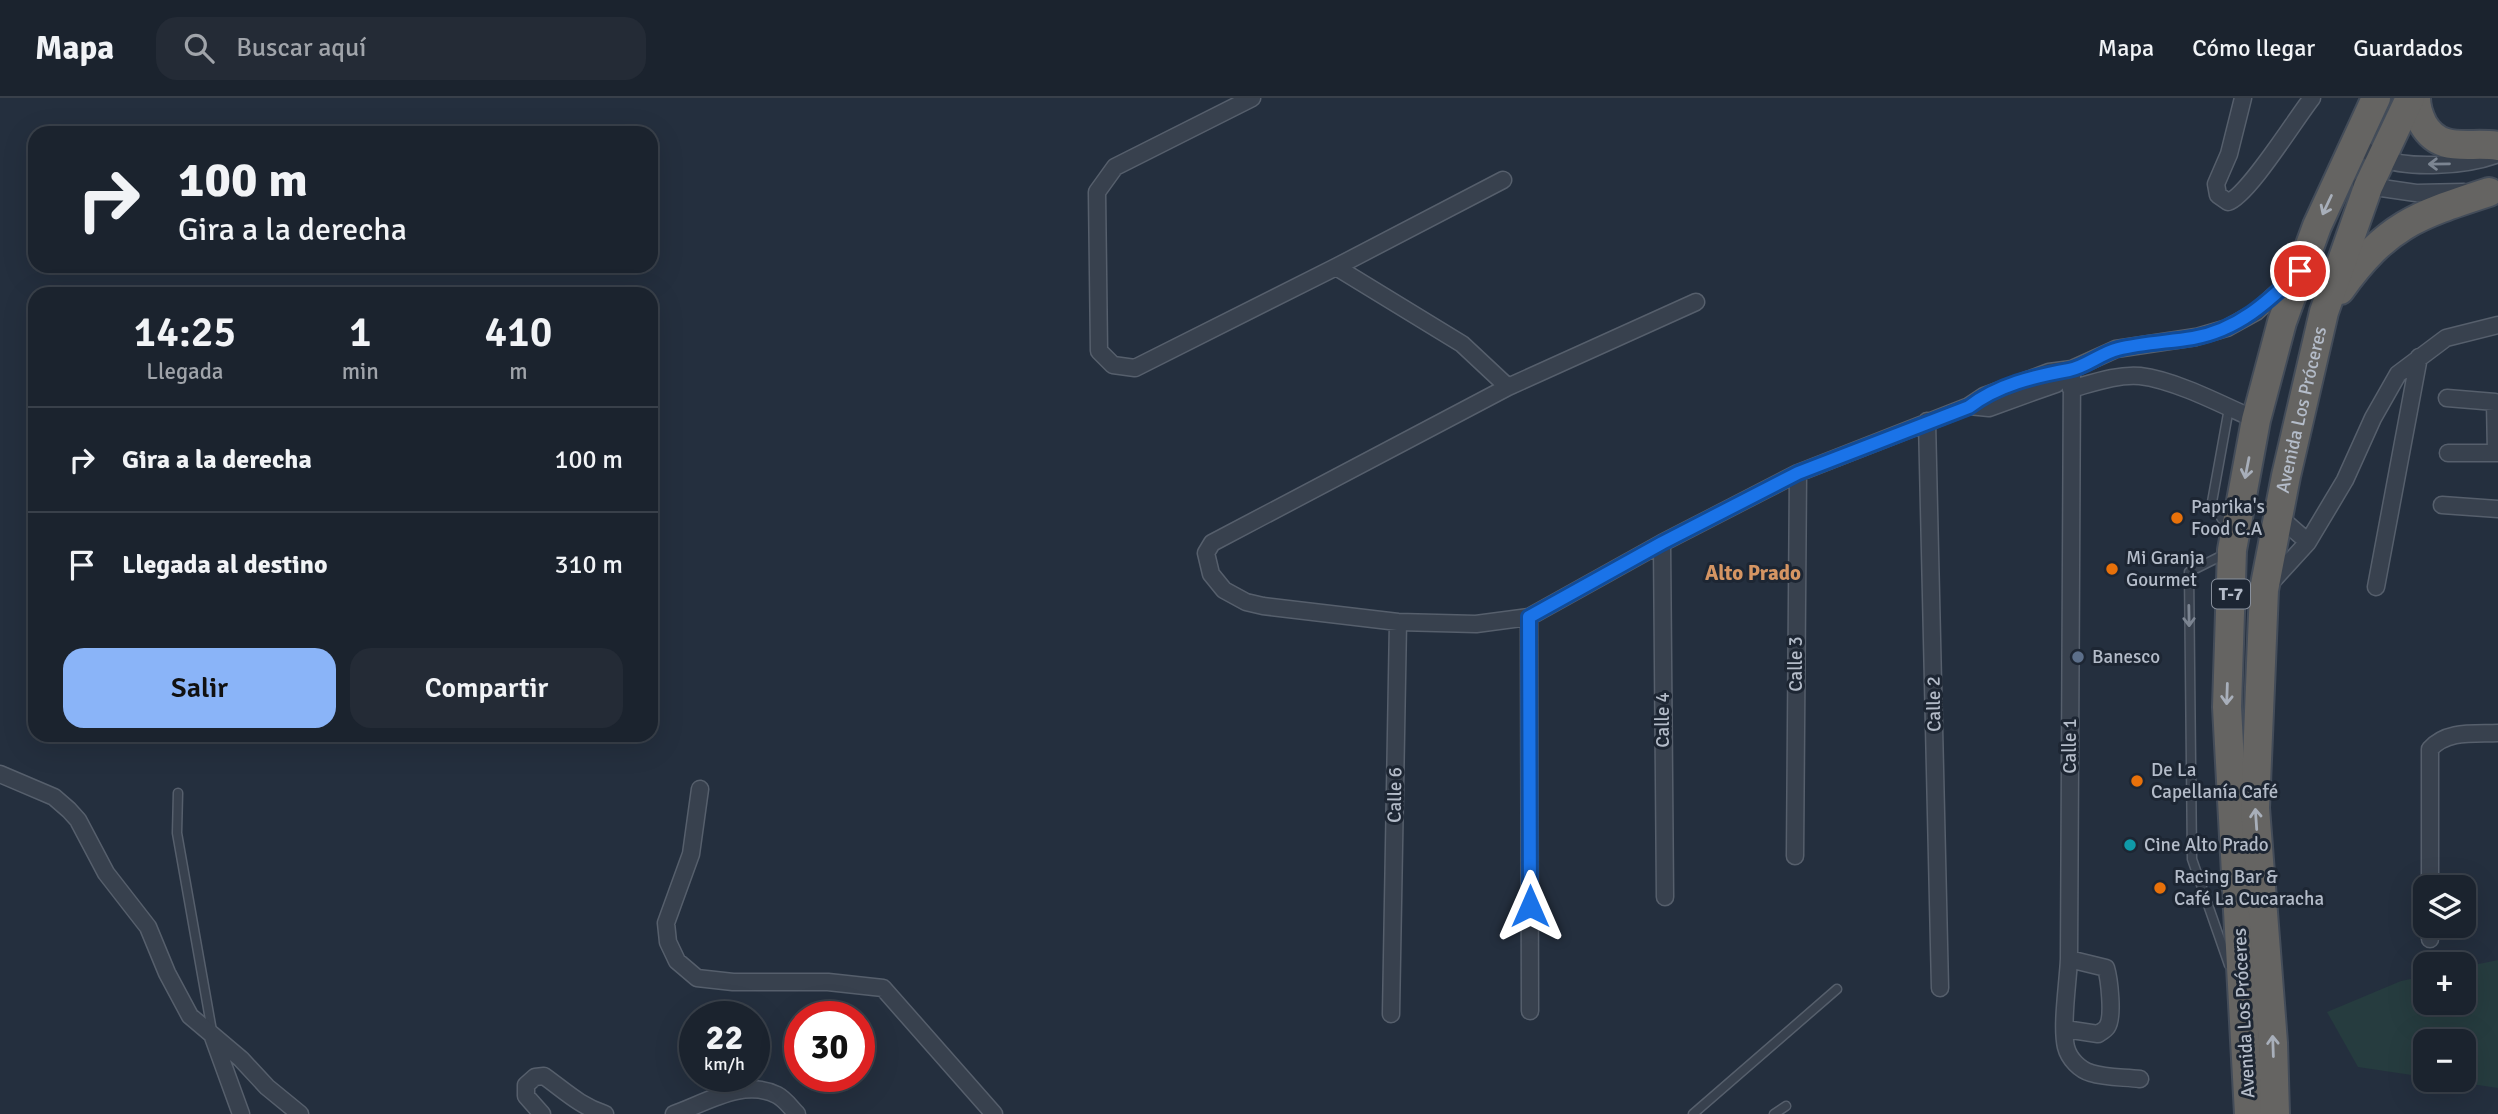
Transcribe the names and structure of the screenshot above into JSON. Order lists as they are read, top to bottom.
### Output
{
  "streets": {
    "highway": ["Avenida Los Próceres", "T-7"],
    "street": [
      "Calle 3",
      "Calle 2",
      "Calle 4",
      "Calle 1",
      "Calle 6"
    ]
  },
  "districts": ["Alto Prado"],
  "places": [
    "Paprika's Food C.A",
    "Mi Granja Gourmet",
    "Banesco",
    "De La Capellanía Café",
    "Cine Alto Prado",
    "Racing Bar & Café La Cucaracha"
  ],
  "page": {
    "header": "Mapa",
    "search": "Buscar aquí",
    "nav": ["Mapa", "Cómo llegar", "Guardados"],
    "turn": ["100 m", "Gira a la derecha"],
    "eta": [
      "14:25",
      "Llegada",
      "1",
      "min",
      "410",
      "m"
    ],
    "list": [
      {
        "name": "Gira a la derecha",
        "value": "100 m"
      },
      {
        "name": "Llegada al destino",
        "value": "310 m"
      }
    ],
    "buttons": ["Salir", "Compartir"],
    "map_buttons": ["+", "−"],
    "speed": "22 km/h",
    "limit": "30"
  }
}
